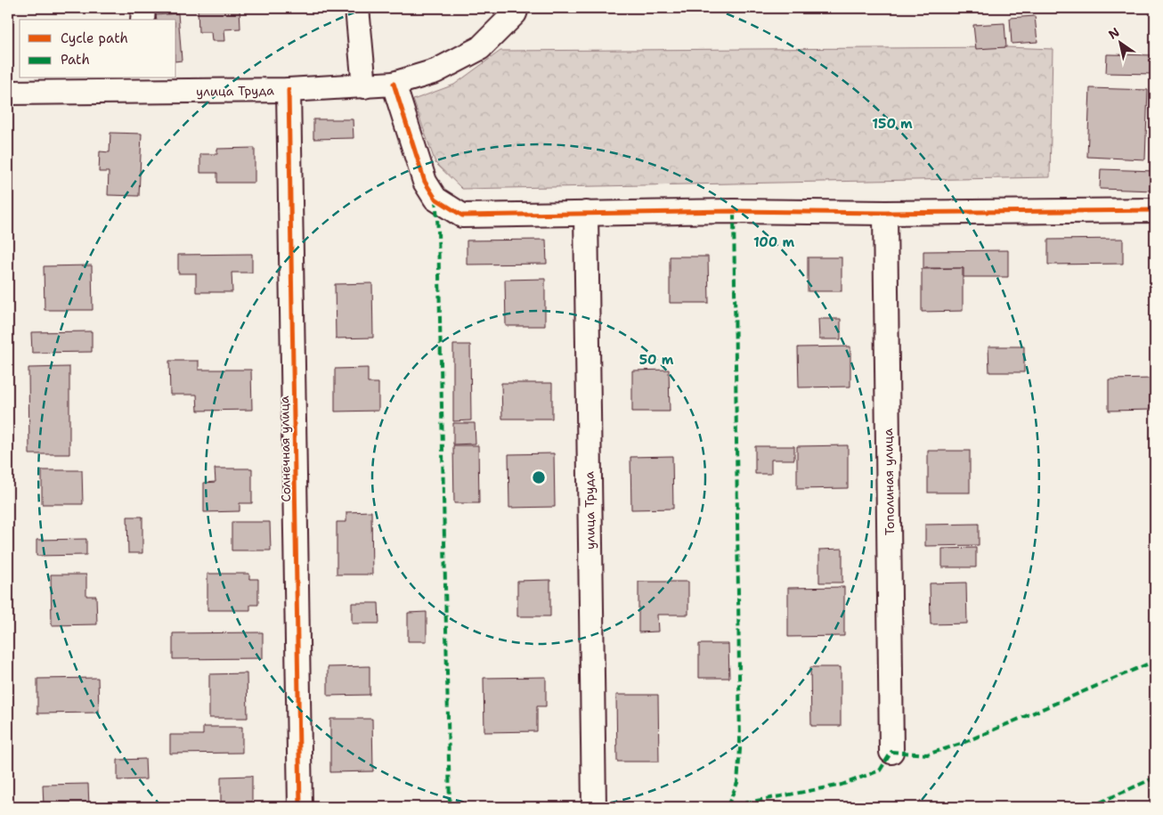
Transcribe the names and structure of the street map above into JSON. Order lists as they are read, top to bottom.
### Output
{
  "streets": {
    "street": ["улица Труда", "Солнечная улица", "Тополиная улица"]
  },
  "crossings": [
    ["улица Труда", "Солнечная улица"]
  ],
  "legend": ["Cycle path", "Path"],
  "north": "top left",
  "rings": ["150 m", "100 m", "50 m"]
}
